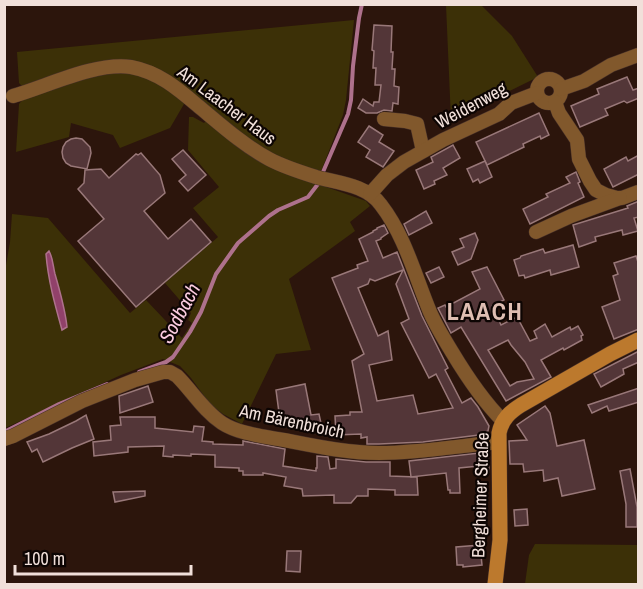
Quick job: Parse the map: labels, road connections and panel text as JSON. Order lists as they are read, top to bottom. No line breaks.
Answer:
{"streets":{"street":["Am Laacher Haus","Weidenweg","Am Bärenbroich","Bergheimer Straße"]},"crossings":[["Am Laacher Haus","Weidenweg"],["Am Bärenbroich","Bergheimer Straße"]],"districts":["LAACH"],"water":["Sodbach"],"scale_bar":"100 m"}
